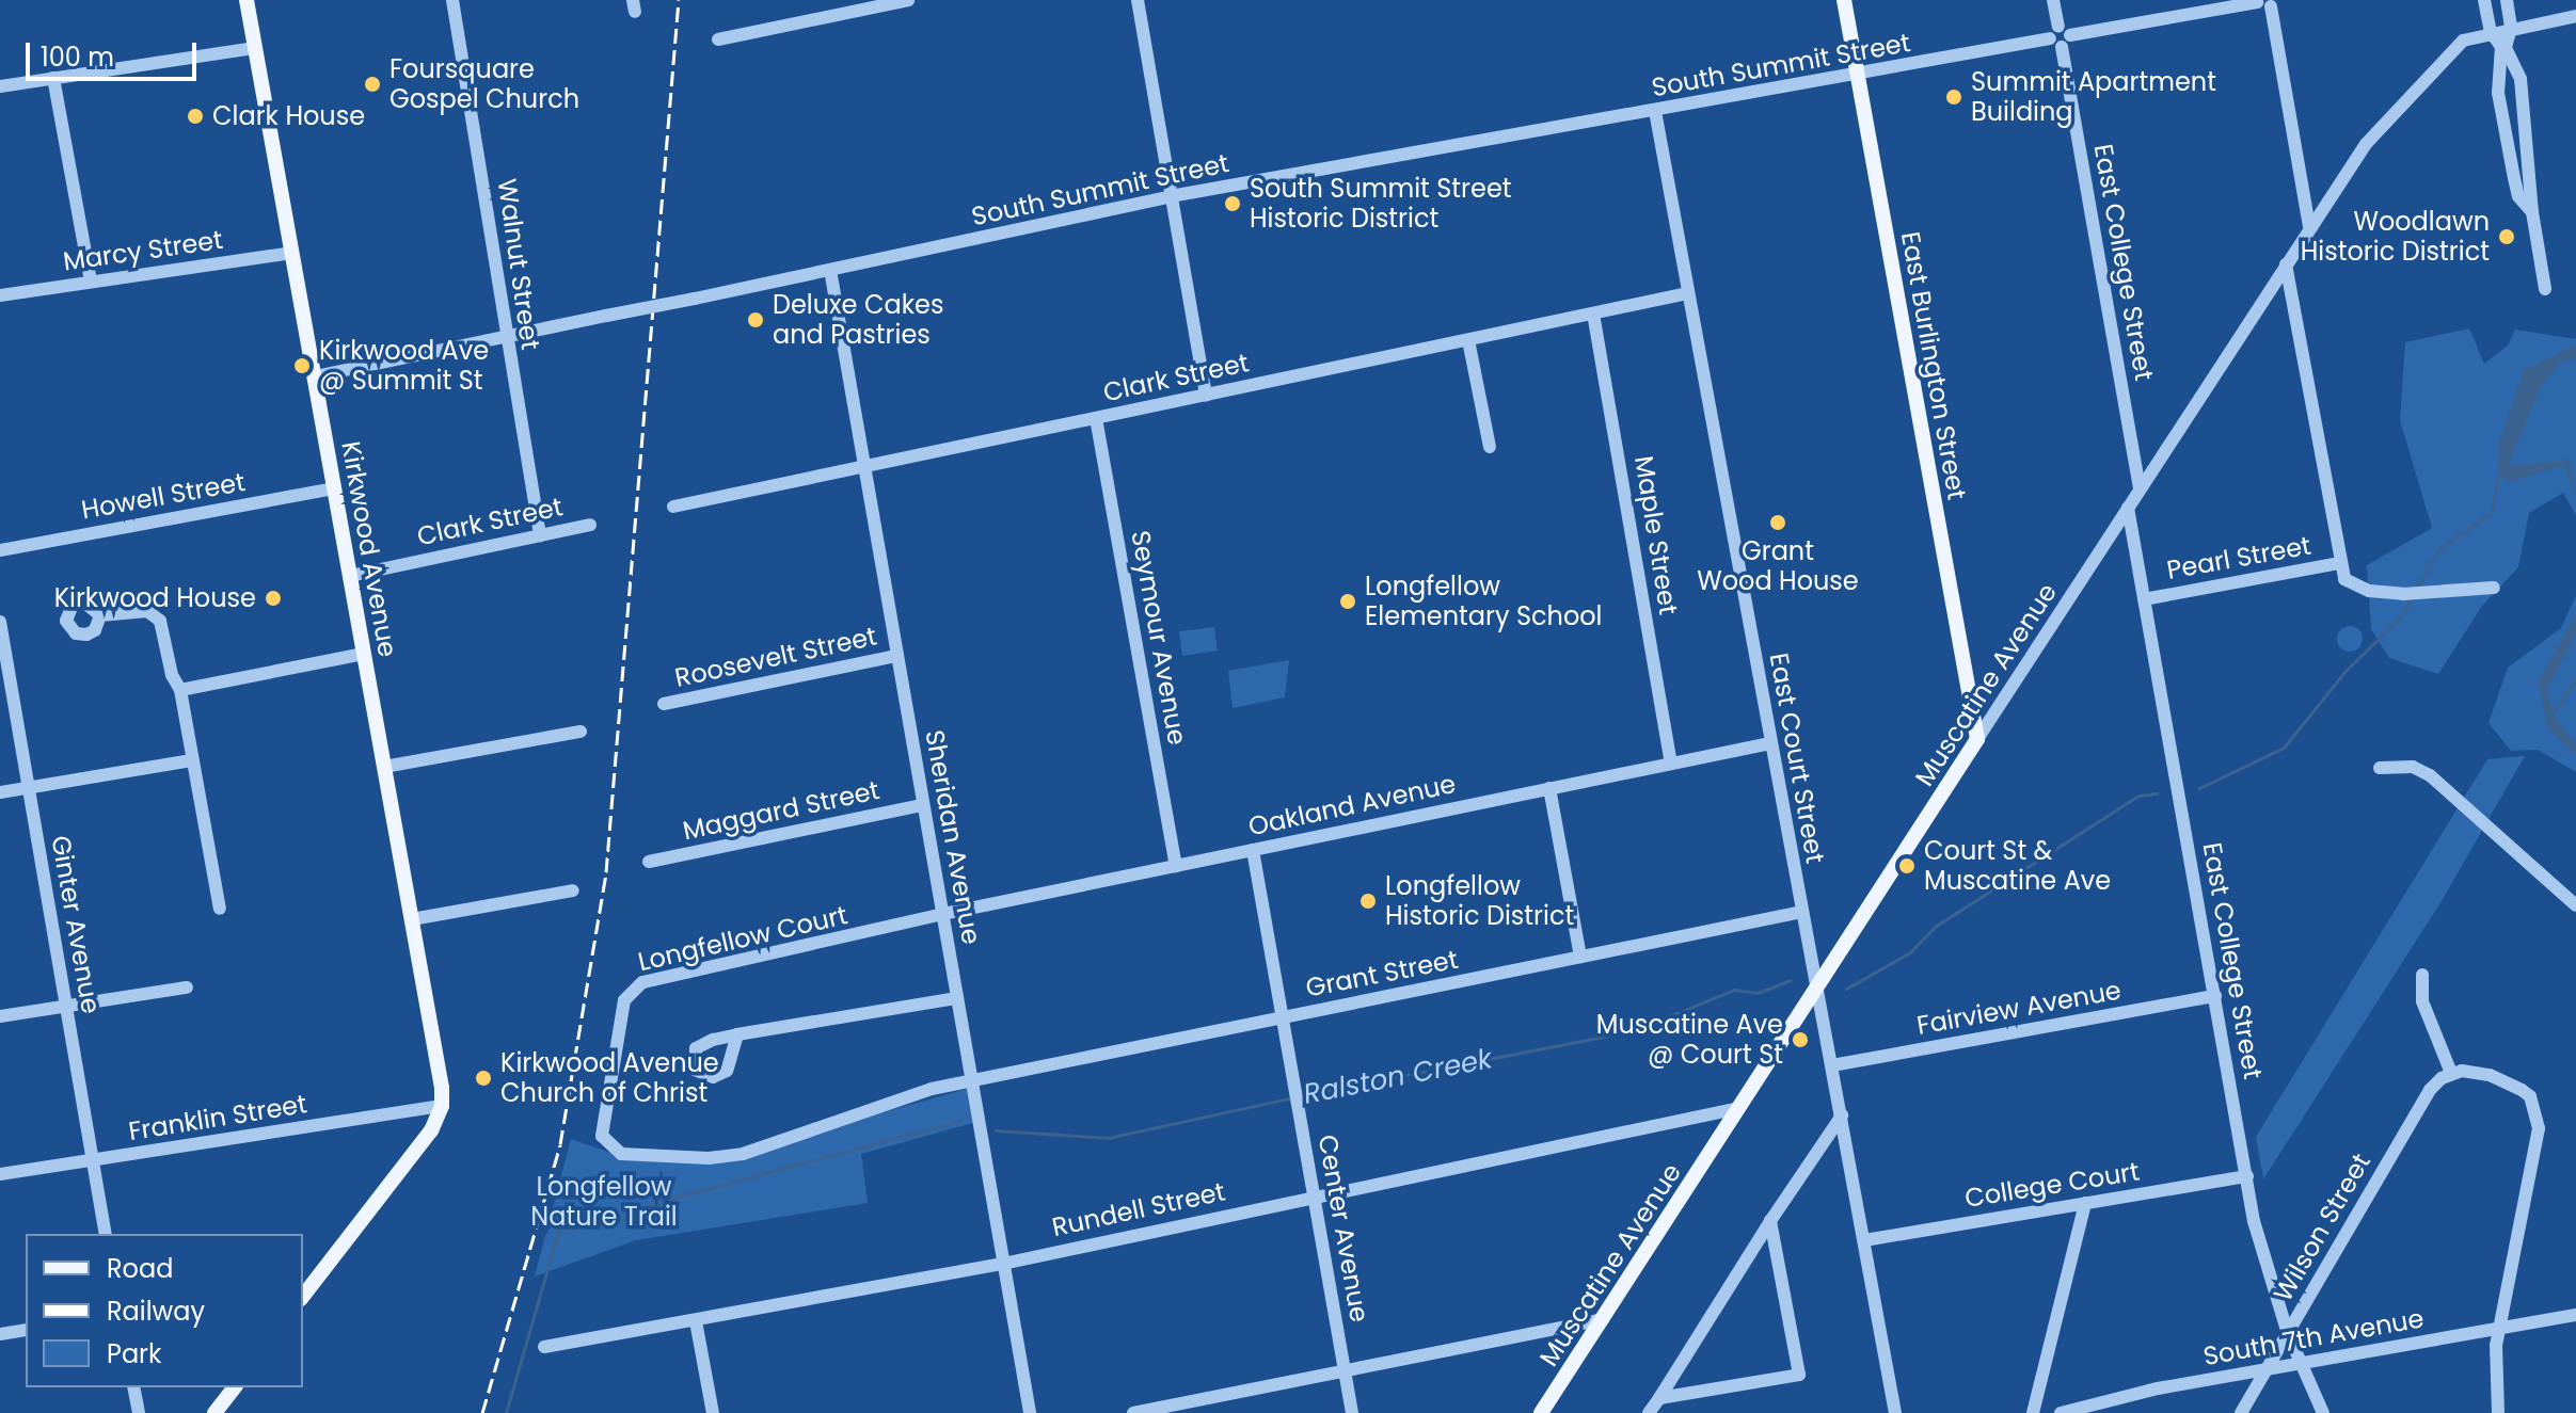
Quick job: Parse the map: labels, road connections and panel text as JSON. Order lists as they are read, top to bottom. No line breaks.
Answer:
{"streets":{"main road":["East Burlington Street","Kirkwood Avenue","Muscatine Avenue"],"street":["South Summit Street","Marcy Street","East College Street","Walnut Street","Clark Street","Howell Street","Maple Street","Pearl Street","Seymour Avenue","Roosevelt Street","East Court Street","Oakland Avenue","Maggard Street","Sheridan Avenue","Ginter Avenue","Longfellow Court","Grant Street","Fairview Avenue","Franklin Street","College Court","Rundell Street","Wilson Street","Center Avenue","South 7th Avenue"]},"crossings":[["South Summit Street","Walnut Street"],["South Summit Street","East Burlington Street"],["South Summit Street","Kirkwood Avenue"],["South Summit Street","East Court Street"],["South Summit Street","Sheridan Avenue"],["Marcy Street","Kirkwood Avenue"],["East College Street","Pearl Street"],["East College Street","Muscatine Avenue"],["East College Street","Fairview Avenue"],["East College Street","College Court"],["East College Street","Wilson Street"],["East College Street","South 7th Avenue"],["Walnut Street","Clark Street"],["East Burlington Street","Muscatine Avenue"],["Clark Street","Maple Street"],["Clark Street","Kirkwood Avenue"],["Clark Street","Seymour Avenue"],["Clark Street","East Court Street"],["Clark Street","Sheridan Avenue"],["Howell Street","Kirkwood Avenue"],["Maple Street","Oakland Avenue"],["Kirkwood Avenue","Franklin Street"],["Seymour Avenue","Oakland Avenue"],["Roosevelt Street","Sheridan Avenue"],["Muscatine Avenue","East Court Street"],["Muscatine Avenue","Rundell Street"],["East Court Street","Oakland Avenue"],["East Court Street","Grant Street"],["East Court Street","Fairview Avenue"],["East Court Street","College Court"],["Oakland Avenue","Sheridan Avenue"],["Oakland Avenue","Longfellow Court"],["Oakland Avenue","Center Avenue"],["Maggard Street","Sheridan Avenue"],["Sheridan Avenue","Longfellow Court"],["Sheridan Avenue","Grant Street"],["Sheridan Avenue","Rundell Street"],["Ginter Avenue","Franklin Street"],["Longfellow Court","Grant Street"],["Grant Street","Center Avenue"],["Rundell Street","Center Avenue"],["Wilson Street","South 7th Avenue"]],"water":["Ralston Creek"],"parks":["Longfellow Nature Trail"],"places":["Foursquare Gospel Church","Summit Apartment Building","Clark House","South Summit Street Historic District","Woodlawn Historic District","Deluxe Cakes and Pastries","Kirkwood Ave @ Summit St","Grant Wood House","Kirkwood House","Longfellow Elementary School","Court St & Muscatine Ave","Longfellow Historic District","Muscatine Ave @ Court St","Kirkwood Avenue Church of Christ"],"legend":["Road","Railway","Park"],"scale_bar":"100 m"}
